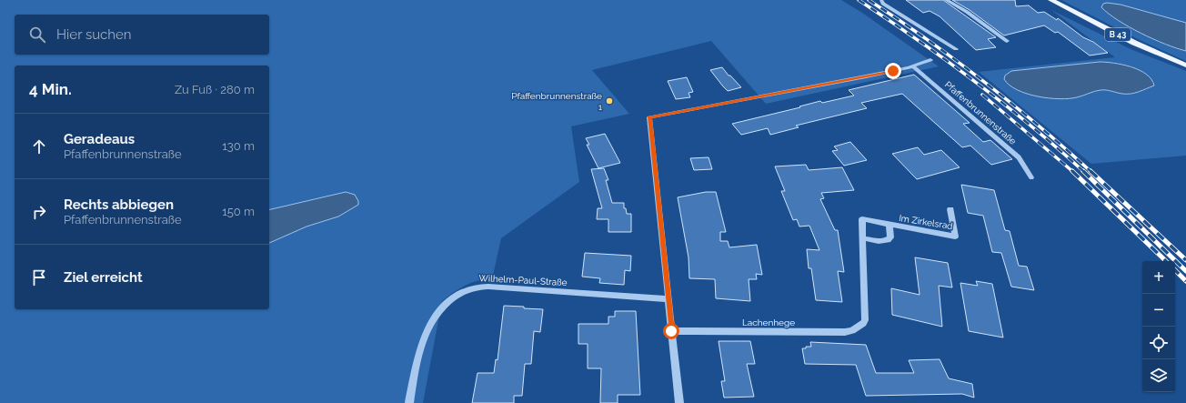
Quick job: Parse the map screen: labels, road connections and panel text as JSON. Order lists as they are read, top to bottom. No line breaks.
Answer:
{"streets":{"main road":["B 43"],"street":["Pfaffenbrunnenstraße","Im Zirkelsrad","Wilhelm-Paul-Straße","Lachenhege"]},"crossings":[["Im Zirkelsrad","Lachenhege"]],"places":["Pfaffenbrunnenstraße 1"],"page":{"search":"Hier suchen","heading":["4 Min.","Zu Fuß · 280 m"],"list":[["Geradeaus","Pfaffenbrunnenstraße","130 m"],["Rechts abbiegen","Pfaffenbrunnenstraße","150 m"],"Ziel erreicht"],"map_buttons":["+","−"]}}
